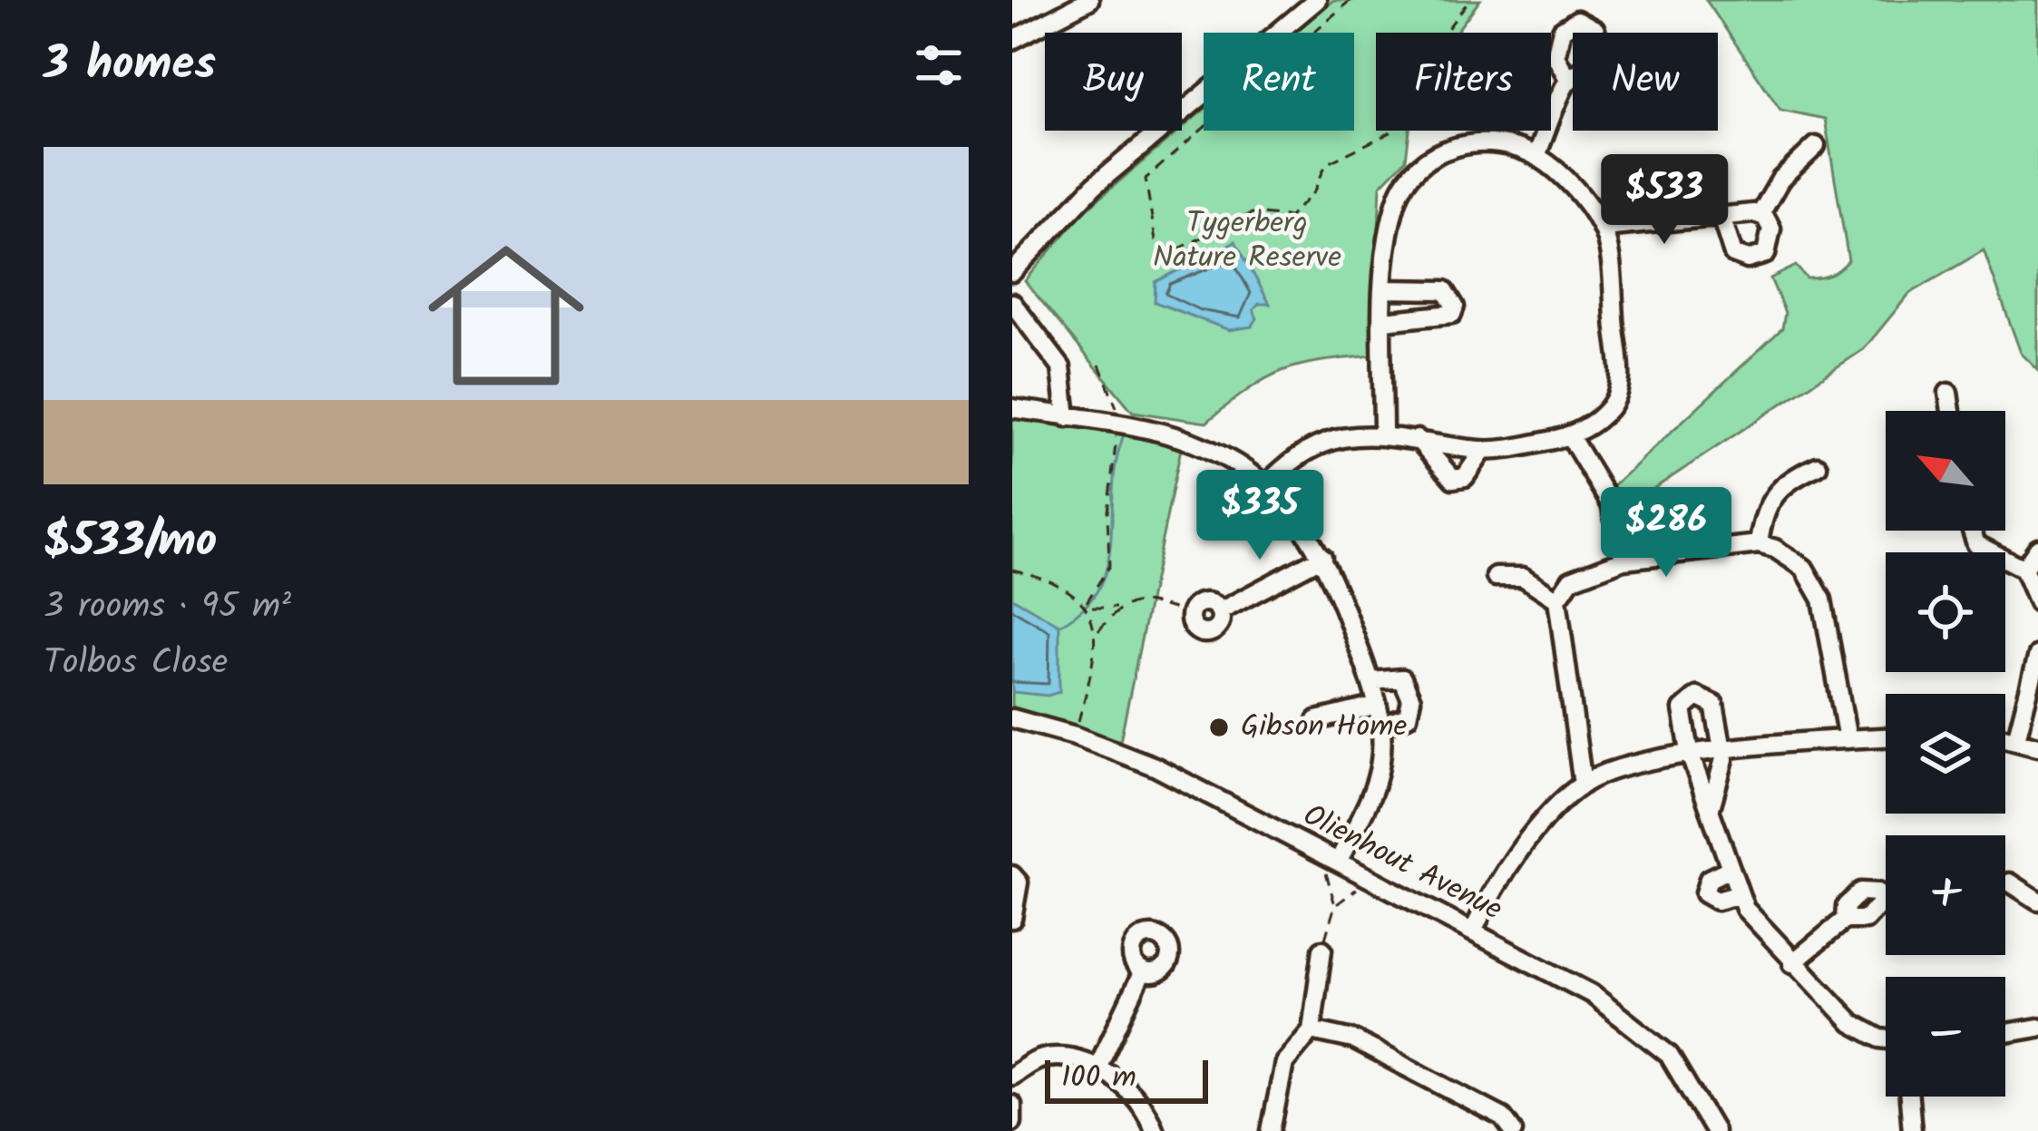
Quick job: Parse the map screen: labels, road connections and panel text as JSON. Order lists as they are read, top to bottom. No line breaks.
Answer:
{"streets":{"street":["Olienhout Avenue"]},"parks":["Tygerberg Nature Reserve"],"places":["Gibson Home"],"scale_bar":"100 m","north":"top left","page":{"heading":"3 homes","chip":["Buy","Rent","Filters","New"],"list":[{"name":"$533/mo","note":"3 rooms · 95 m² · Tolbos Close"}],"price":["$533","$335","$286"],"map_buttons":["+","−"],"scale":"100 m"}}
